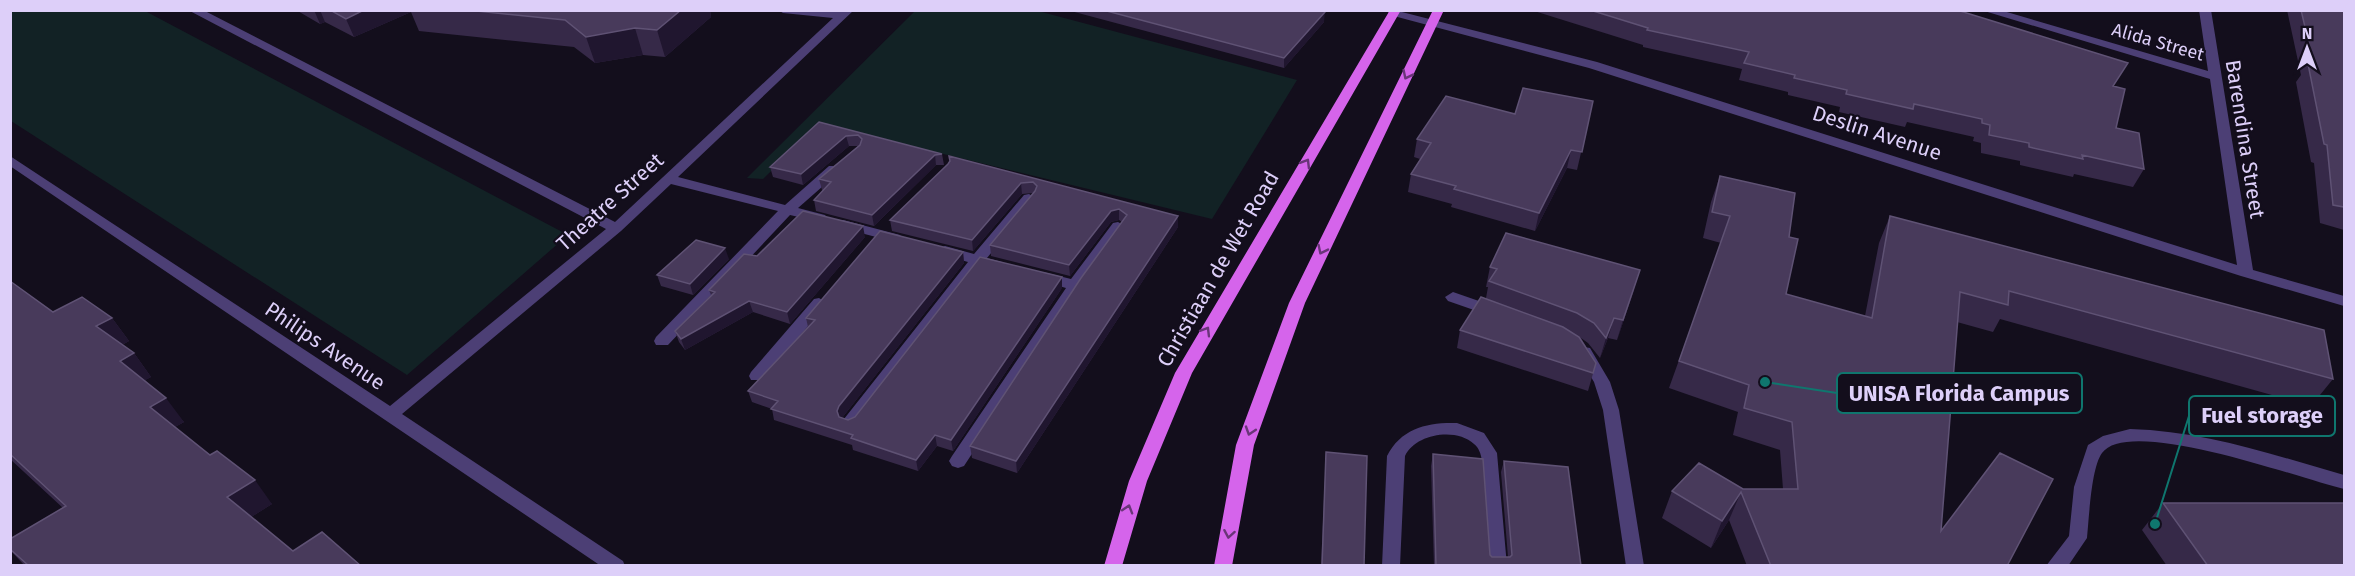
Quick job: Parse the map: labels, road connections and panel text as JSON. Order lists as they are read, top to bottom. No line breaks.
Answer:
{"streets":{"main road":["Christiaan de Wet Road"],"street":["Alida Street","Deslin Avenue","Barendina Street","Theatre Street","Philips Avenue"]},"crossings":[["Alida Street","Barendina Street"],["Deslin Avenue","Barendina Street"],["Deslin Avenue","Christiaan de Wet Road"],["Theatre Street","Philips Avenue"]],"places":["UNISA Florida Campus","Fuel storage"],"north":"top"}
